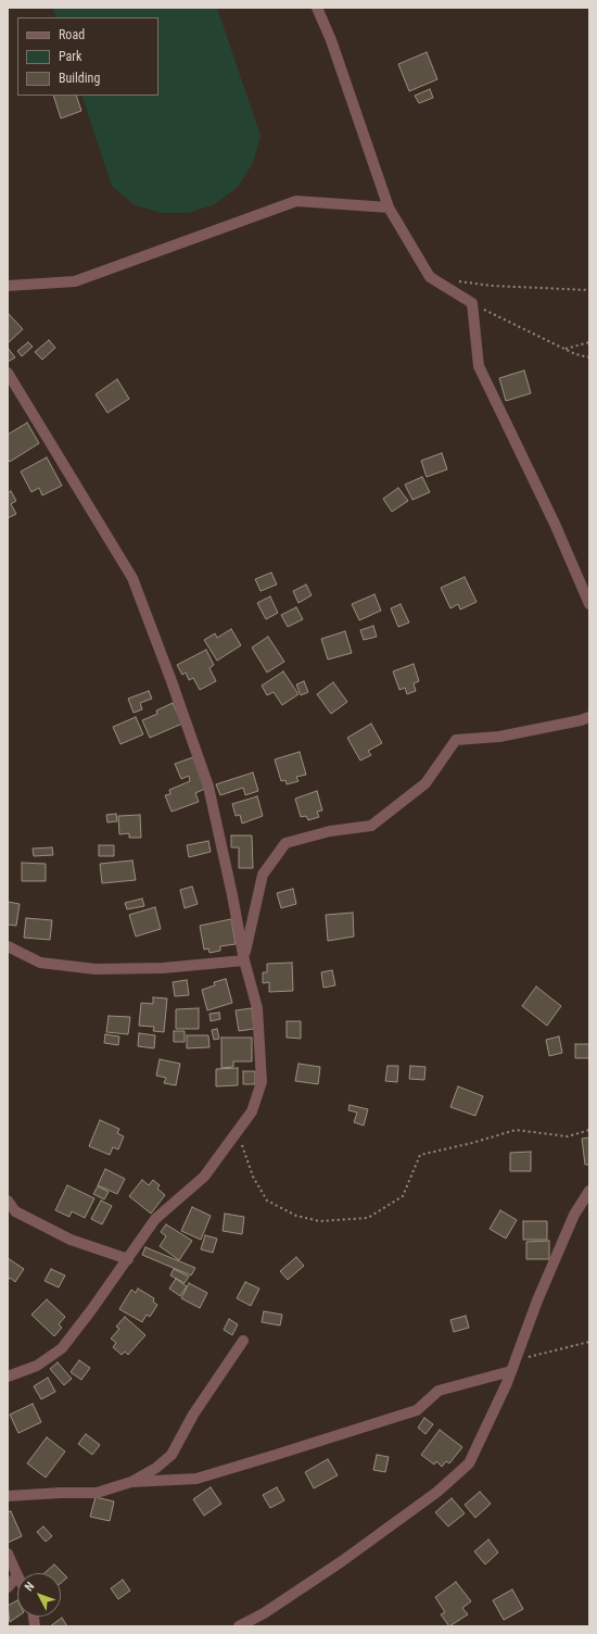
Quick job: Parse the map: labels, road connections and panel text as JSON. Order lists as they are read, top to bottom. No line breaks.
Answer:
{"legend":["Road","Park","Building"],"north":"top left"}
